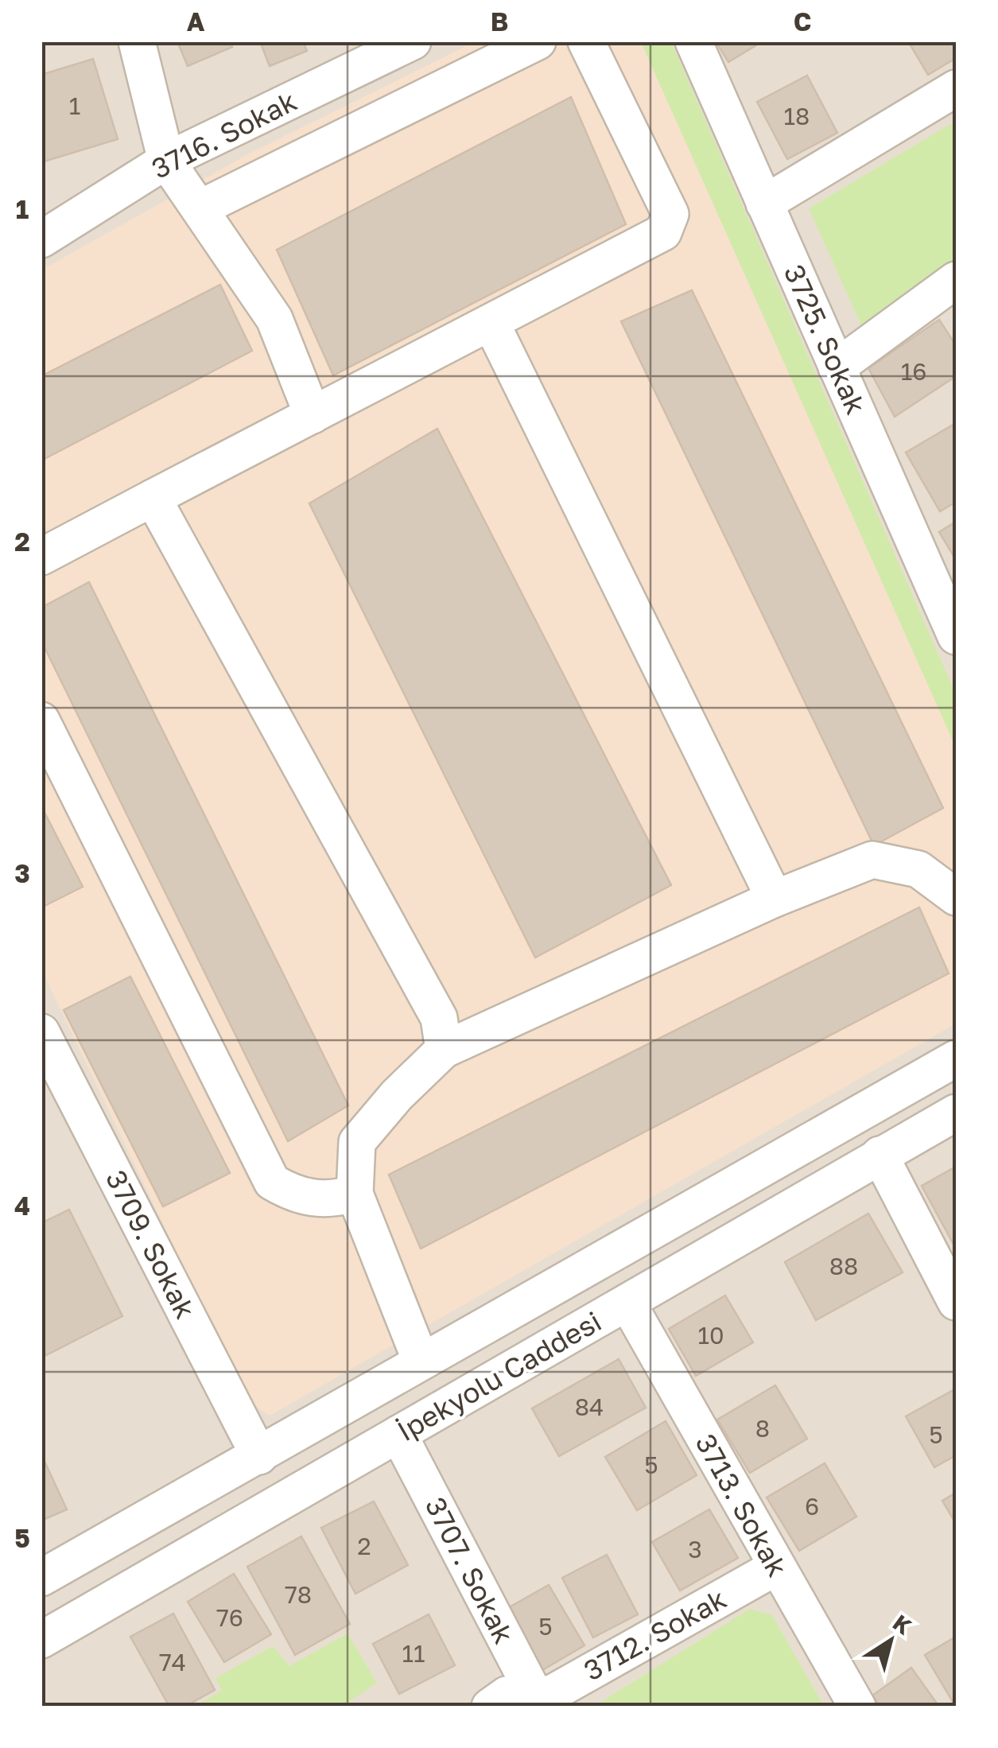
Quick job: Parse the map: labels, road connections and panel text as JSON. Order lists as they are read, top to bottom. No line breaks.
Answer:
{"streets":{"street":["3716. Sokak","3725. Sokak","3709. Sokak","İpekyolu Caddesi","3713. Sokak","3707. Sokak","3712. Sokak"]},"crossings":[["İpekyolu Caddesi","3713. Sokak"],["İpekyolu Caddesi","3707. Sokak"],["3713. Sokak","3712. Sokak"],["3707. Sokak","3712. Sokak"]],"house_numbers":["1","18","16","88","10","84","8","5","5","6","2","3","78","76","5","11","74"],"north":"top right","grid":{"columns":["A","B","C"],"rows":["1","2","3","4","5"]}}
